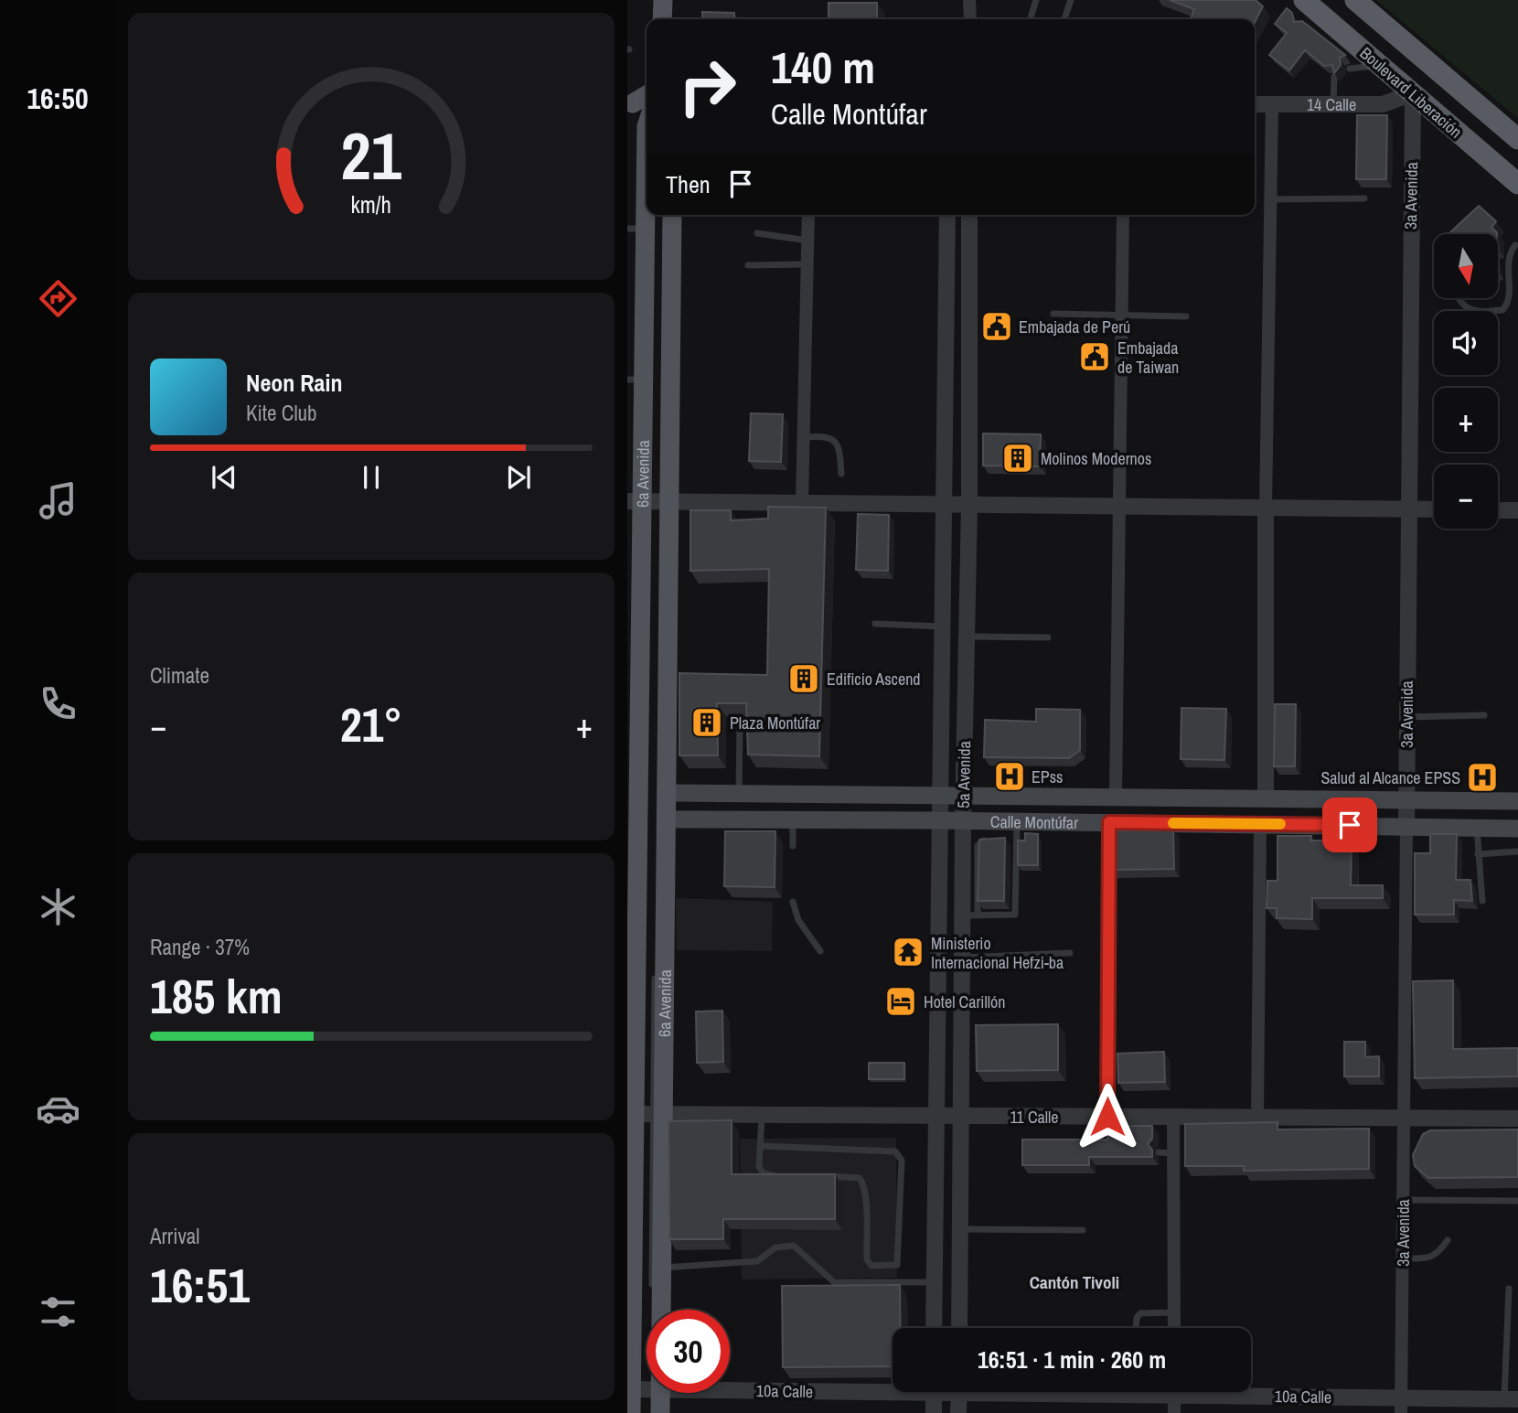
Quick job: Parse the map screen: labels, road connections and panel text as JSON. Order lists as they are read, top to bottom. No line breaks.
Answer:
{"streets":{"highway":["Boulevard Liberación"],"main road":["6a Avenida","Calle Montúfar"],"street":["14 Calle","3a Avenida","5a Avenida","11 Calle","10a Calle"]},"crossings":[["Boulevard Liberación","14 Calle"],["Boulevard Liberación","3a Avenida"],["14 Calle","3a Avenida"],["3a Avenida","Calle Montúfar"],["3a Avenida","11 Calle"],["3a Avenida","10a Calle"],["6a Avenida","Calle Montúfar"],["6a Avenida","11 Calle"],["6a Avenida","10a Calle"],["5a Avenida","Calle Montúfar"],["5a Avenida","11 Calle"]],"districts":["Cantón Tivoli"],"places":{"public building":["Embajada de Perú","Embajada de Taiwan"],"building":["Molinos Modernos","Edificio Ascend","Plaza Montúfar"],"hospital":["EPss","Salud al Alcance EPSS"],"temple":["Ministerio Internacional Hefzi-ba"],"hotel":["Hotel Carillón"]},"north":"bottom","page":{"tabs":"16:50","turn":["140 m","Calle Montúfar"],"then":"Then","map_buttons":["+","−"],"song":["Neon Rain","Kite Club"],"tile":["Climate",["Range · 37%","185 km"],["Arrival","16:51"]],"heat":["−","21°","+"],"limit":"30","trip":"16:51 · 1 min · 260 m","gauge":["21","km/h"]}}
